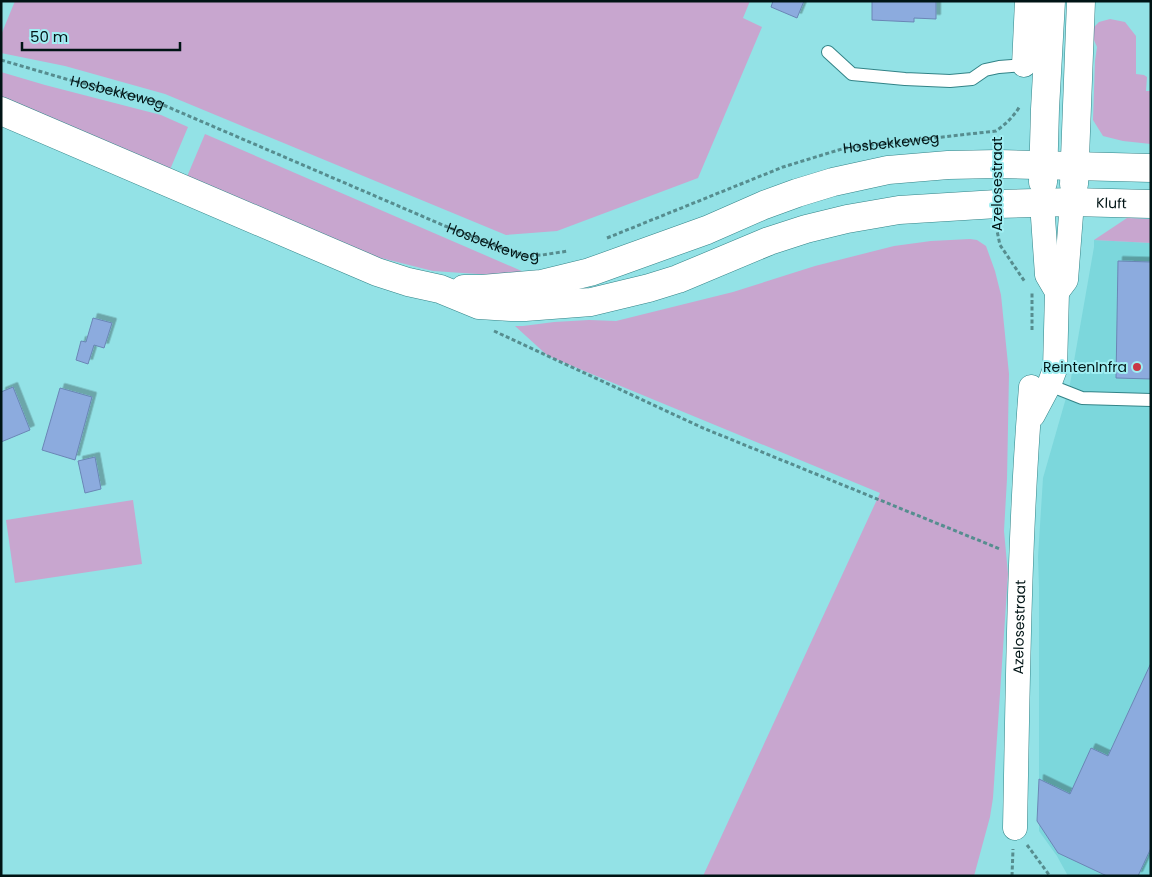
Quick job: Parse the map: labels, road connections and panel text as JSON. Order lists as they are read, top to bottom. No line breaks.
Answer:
{"streets":{"main road":["Hosbekkeweg","Azelosestraat","Kluft"]},"crossings":[["Hosbekkeweg","Azelosestraat"],["Hosbekkeweg","Kluft"],["Azelosestraat","Kluft"]],"places":["ReintenInfra"],"scale_bar":"50 m"}
